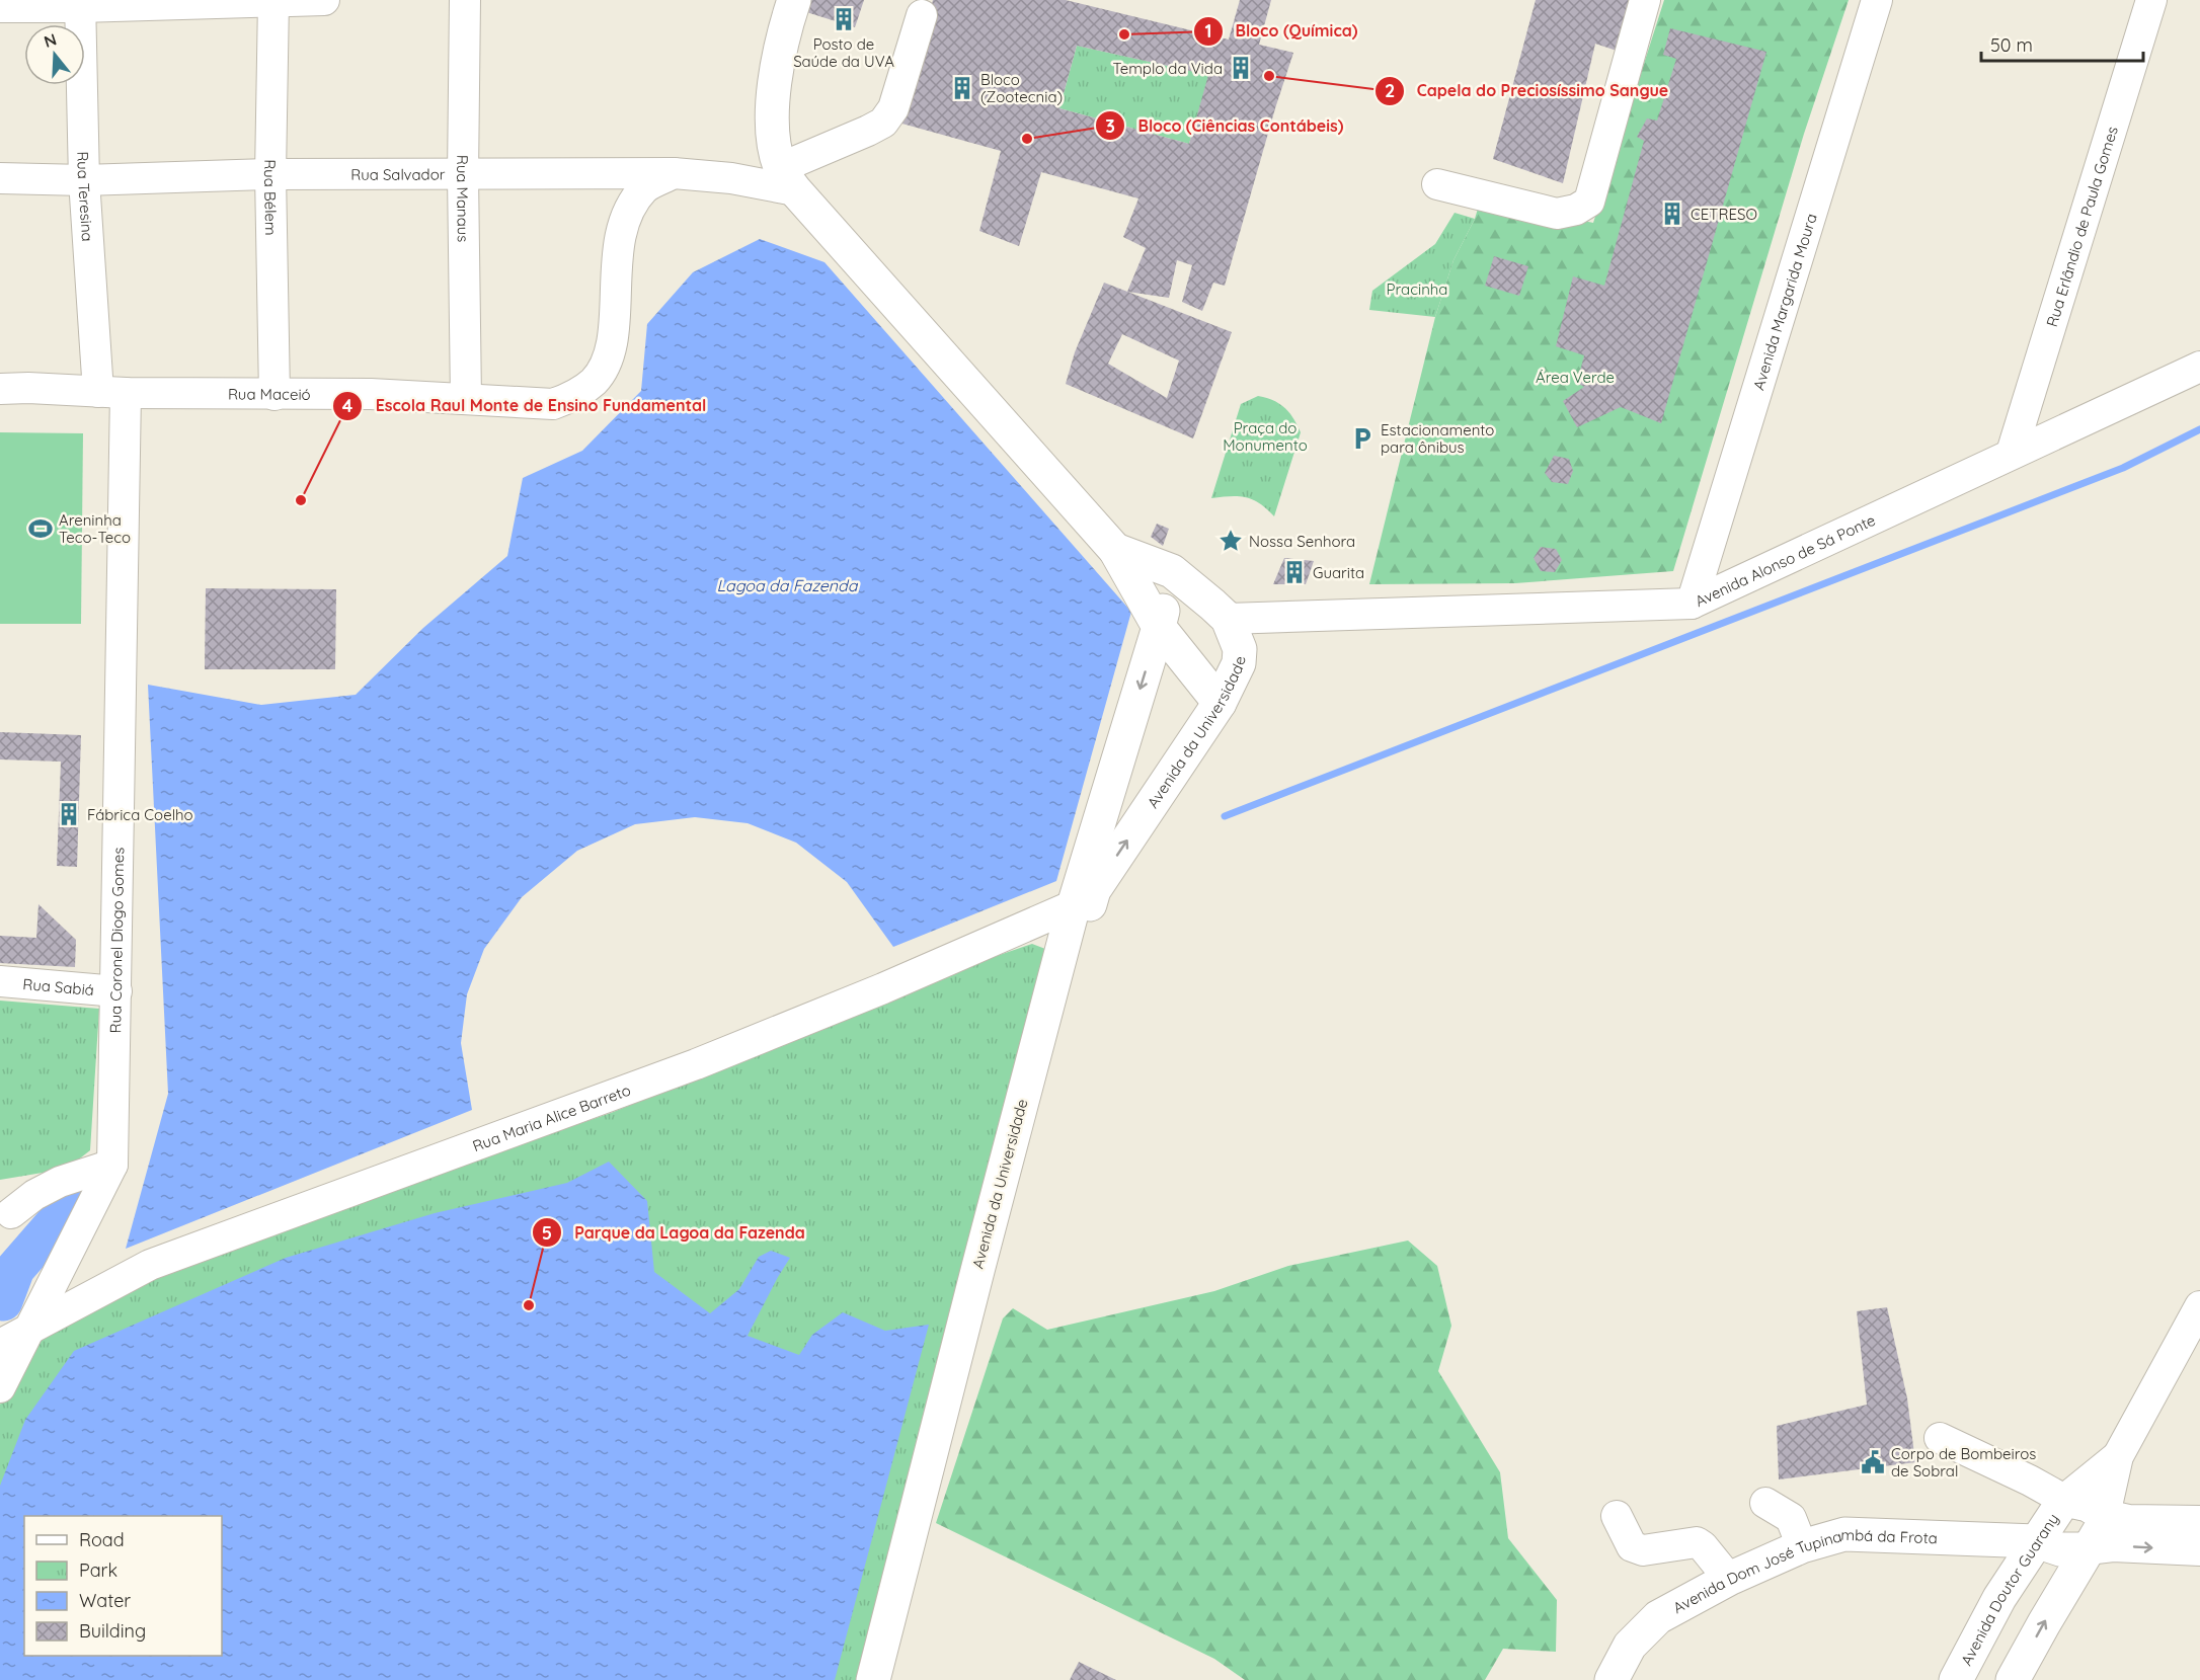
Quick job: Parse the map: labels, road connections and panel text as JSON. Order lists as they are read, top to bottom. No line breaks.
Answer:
{"streets":{"main road":["Avenida da Universidade","Avenida Dom José Tupinambá da Frota","Avenida Doutor Guarany"],"street":["Rua Salvador","Rua Teresina","Rua Bélem","Rua Manaus","Rua Erlândio de Paula Gomes","Avenida Margarida Moura","Rua Maceió","Avenida Alonso de Sá Ponte","Rua Coronel Diogo Gomes","Rua Sabiá","Rua Maria Alice Barreto"]},"crossings":[["Rua Salvador","Rua Teresina"],["Rua Salvador","Rua Bélem"],["Rua Salvador","Rua Manaus"],["Rua Salvador","Rua Maceió"],["Rua Teresina","Rua Maceió"],["Rua Teresina","Rua Coronel Diogo Gomes"],["Rua Bélem","Rua Maceió"],["Rua Manaus","Rua Maceió"],["Rua Erlândio de Paula Gomes","Avenida Alonso de Sá Ponte"],["Avenida Margarida Moura","Avenida Alonso de Sá Ponte"],["Rua Maceió","Rua Coronel Diogo Gomes"],["Avenida Alonso de Sá Ponte","Avenida da Universidade"],["Avenida da Universidade","Rua Maria Alice Barreto"],["Rua Coronel Diogo Gomes","Rua Sabiá"],["Rua Coronel Diogo Gomes","Rua Maria Alice Barreto"],["Avenida Dom José Tupinambá da Frota","Avenida Doutor Guarany"]],"water":["Lagoa da Fazenda"],"parks":["Pracinha","Área Verde","Praça do Monumento"],"places":{"building":["Posto de Saúde da UVA","Templo da Vida","Bloco (Zootecnia)","CETRESO","Guarita","Fábrica Coelho"],"other":["Bloco (Química)","Capela do Preciosíssimo Sangue","Bloco (Ciências Contábeis)","Escola Raul Monte de Ensino Fundamental","Parque da Lagoa da Fazenda"],"parking":["Estacionamento para ônibus"],"sports":["Areninha Teco-Teco"],"place":["Nossa Senhora"],"public building":["Corpo de Bombeiros de Sobral"]},"legend":["Road","Park","Water","Building"],"scale_bar":"50 m","north":"top"}
